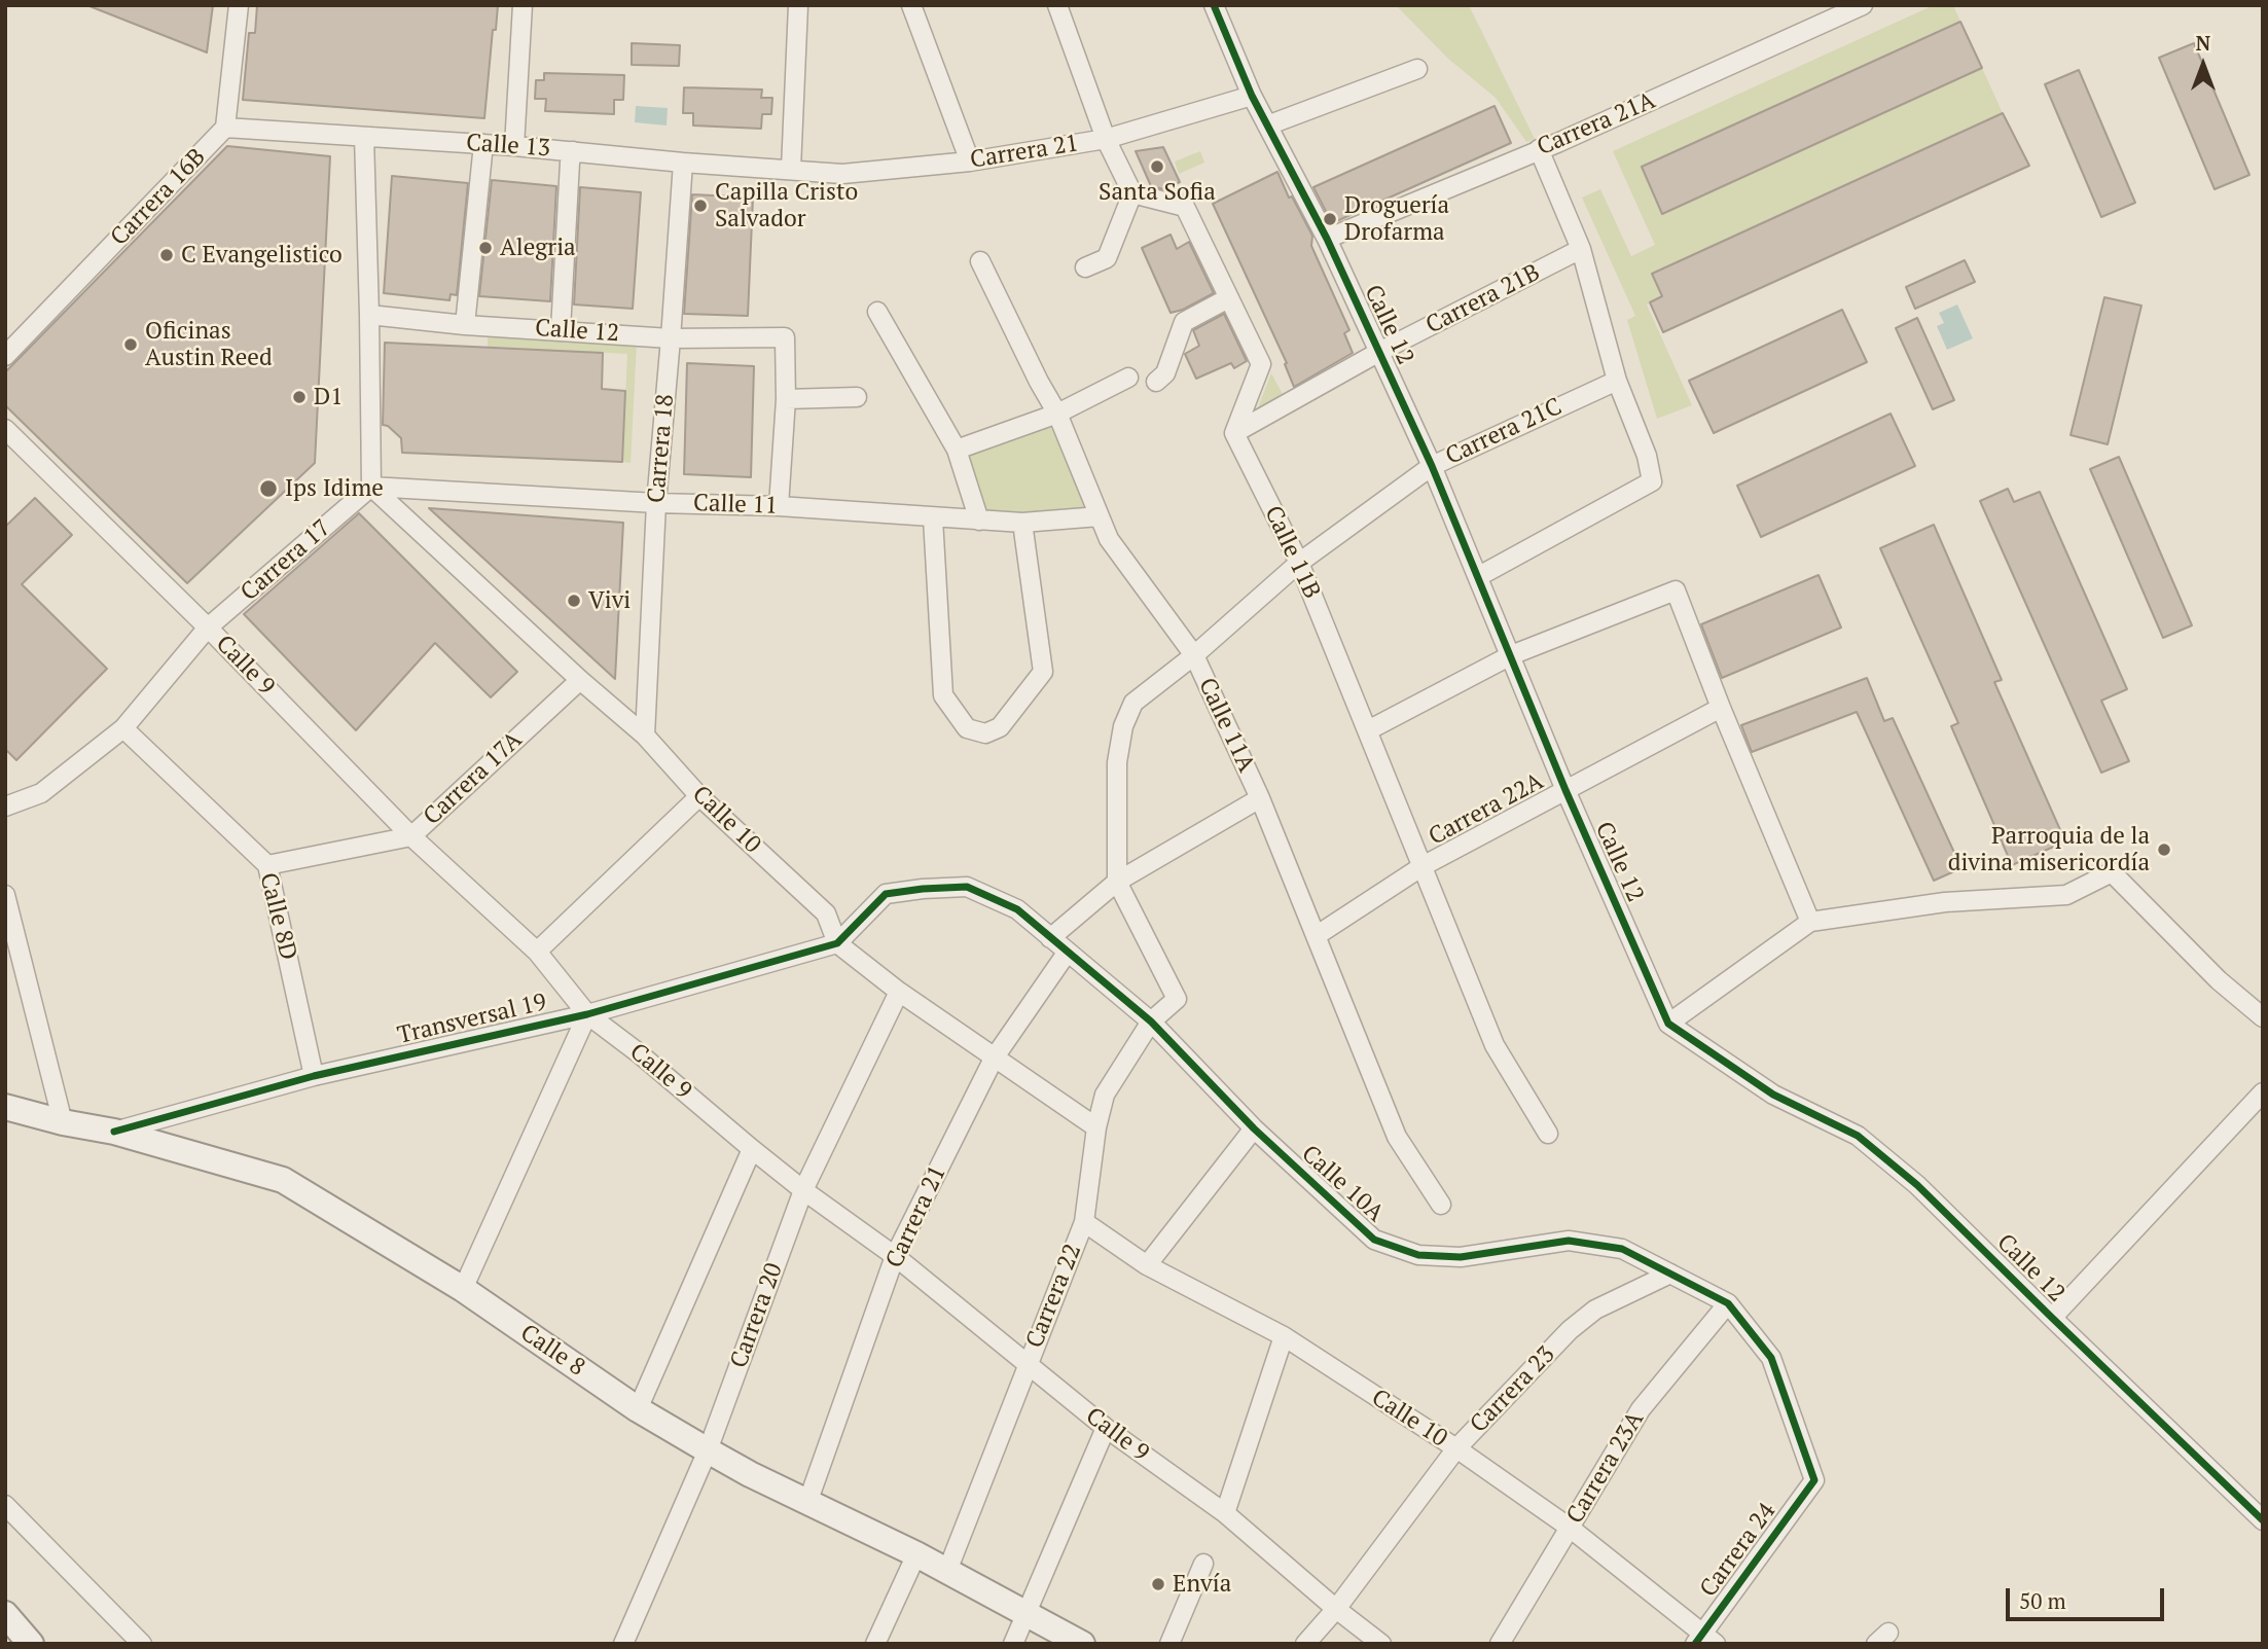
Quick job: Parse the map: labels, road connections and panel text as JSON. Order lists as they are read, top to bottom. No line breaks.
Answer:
{"streets":{"street":["Carrera 21A","Calle 13","Carrera 21","Carrera 16B","Carrera 21B","Calle 12","Carrera 21C","Carrera 18","Calle 11","Calle 11B","Carrera 17","Calle 9","Calle 11A","Carrera 17A","Carrera 22A","Calle 10","Calle 8D","Transversal 19","Calle 10A","Carrera 22","Carrera 20","Calle 8","Carrera 23","Carrera 23A","Carrera 24"]},"crossings":[["Carrera 21A","Calle 12"],["Calle 13","Carrera 21"],["Calle 13","Carrera 16B"],["Calle 13","Carrera 18"],["Carrera 21","Calle 12"],["Carrera 21","Calle 9"],["Carrera 21","Calle 10"],["Carrera 21","Calle 10A"],["Carrera 21","Calle 8"],["Carrera 21B","Calle 12"],["Carrera 21B","Calle 11B"],["Calle 12","Carrera 21C"],["Calle 12","Carrera 18"],["Calle 12","Carrera 22A"],["Carrera 21C","Calle 11B"],["Carrera 21C","Calle 11A"],["Carrera 18","Calle 11"],["Carrera 18","Calle 10"],["Calle 11","Carrera 17"],["Calle 11","Calle 11A"],["Calle 11","Calle 10"],["Calle 11B","Carrera 22A"],["Carrera 17","Calle 9"],["Carrera 17","Calle 10"],["Carrera 17","Calle 8D"],["Calle 9","Carrera 17A"],["Calle 9","Transversal 19"],["Calle 9","Carrera 22"],["Calle 9","Carrera 20"],["Calle 9","Carrera 23"],["Calle 11A","Carrera 22A"],["Carrera 17A","Calle 10"],["Carrera 17A","Calle 8D"],["Calle 10","Transversal 19"],["Calle 10","Calle 10A"],["Calle 10","Carrera 22"],["Calle 10","Carrera 20"],["Calle 10","Carrera 23"],["Calle 10","Carrera 23A"],["Calle 10","Carrera 24"],["Calle 8D","Transversal 19"],["Transversal 19","Calle 10A"],["Transversal 19","Calle 8"],["Calle 10A","Carrera 22"],["Calle 10A","Carrera 23"],["Calle 10A","Carrera 23A"],["Calle 10A","Carrera 24"],["Carrera 22","Calle 8"],["Carrera 20","Calle 8"]],"places":["Santa Sofia","Capilla Cristo Salvador","Droguería Drofarma","Alegria","C Evangelistico","Oficinas Austin Reed","D1","Ips Idime","Vivi","Parroquia de la divina misericordía","Envía"],"scale_bar":"50 m","north":"top"}
